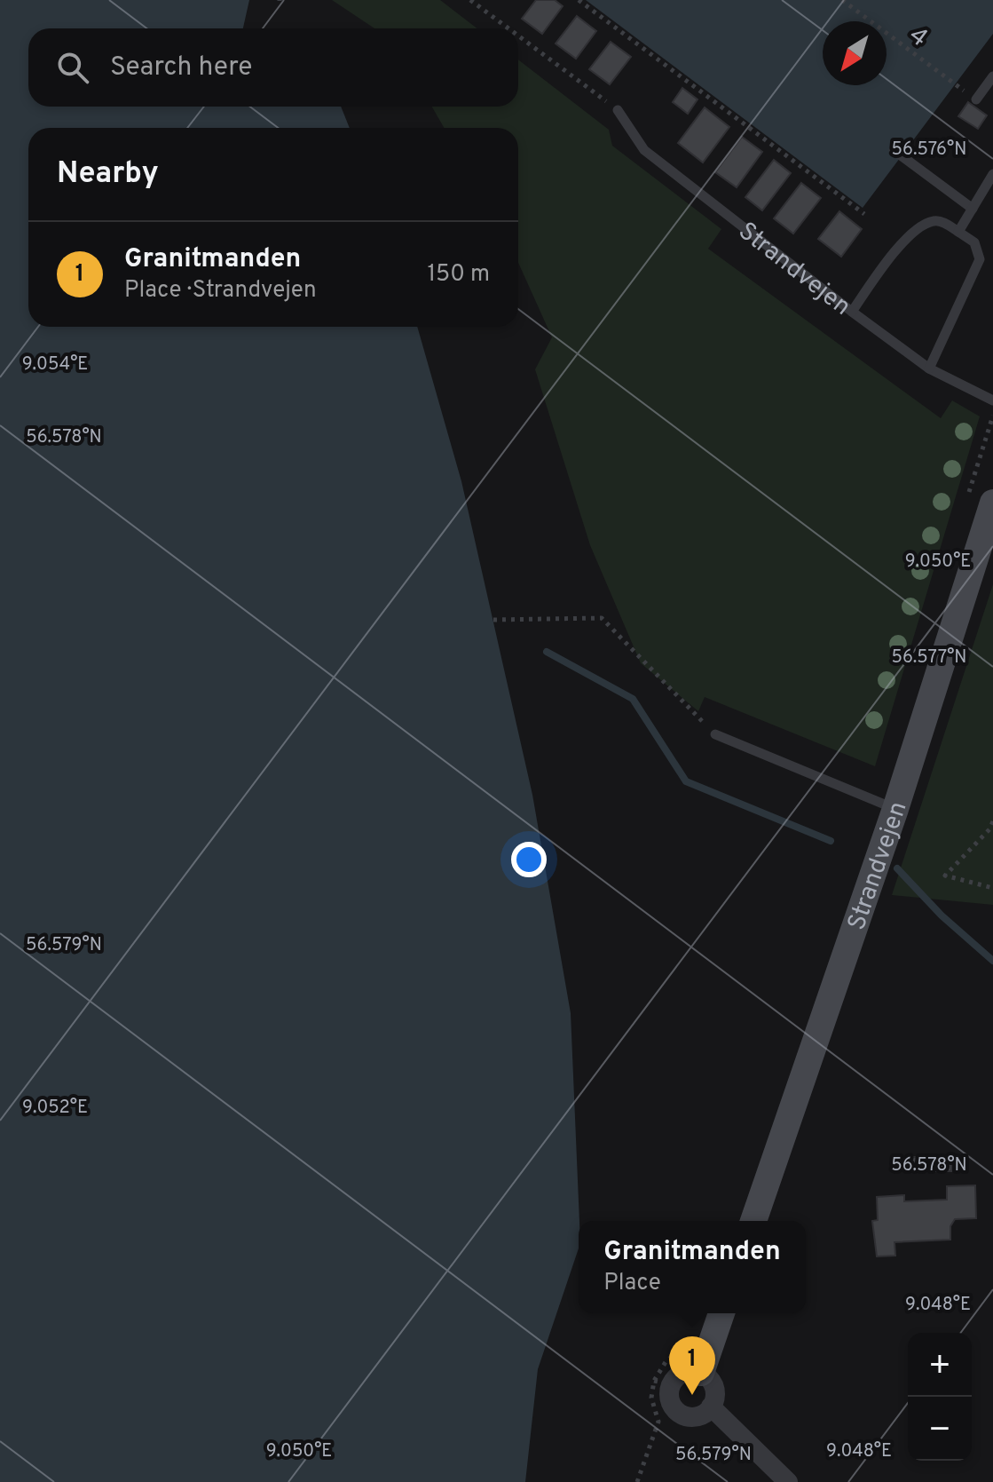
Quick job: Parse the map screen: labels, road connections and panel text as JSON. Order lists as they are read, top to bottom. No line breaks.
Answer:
{"streets":{"street":["Strandvejen"],"path":["4"]},"north":"bottom left","page":{"search":"Search here","heading":"Nearby","list":[{"mark":"1","name":"Granitmanden","note":"Place · Strandvejen","value":"150 m"}],"popup":["Granitmanden","Place"],"map_buttons":["+","−"],"pins":"1"},"coordinates":["56.576°N","9.054°E","56.578°N","9.050°E","56.577°N","56.579°N","9.052°E","9.048°E"]}
